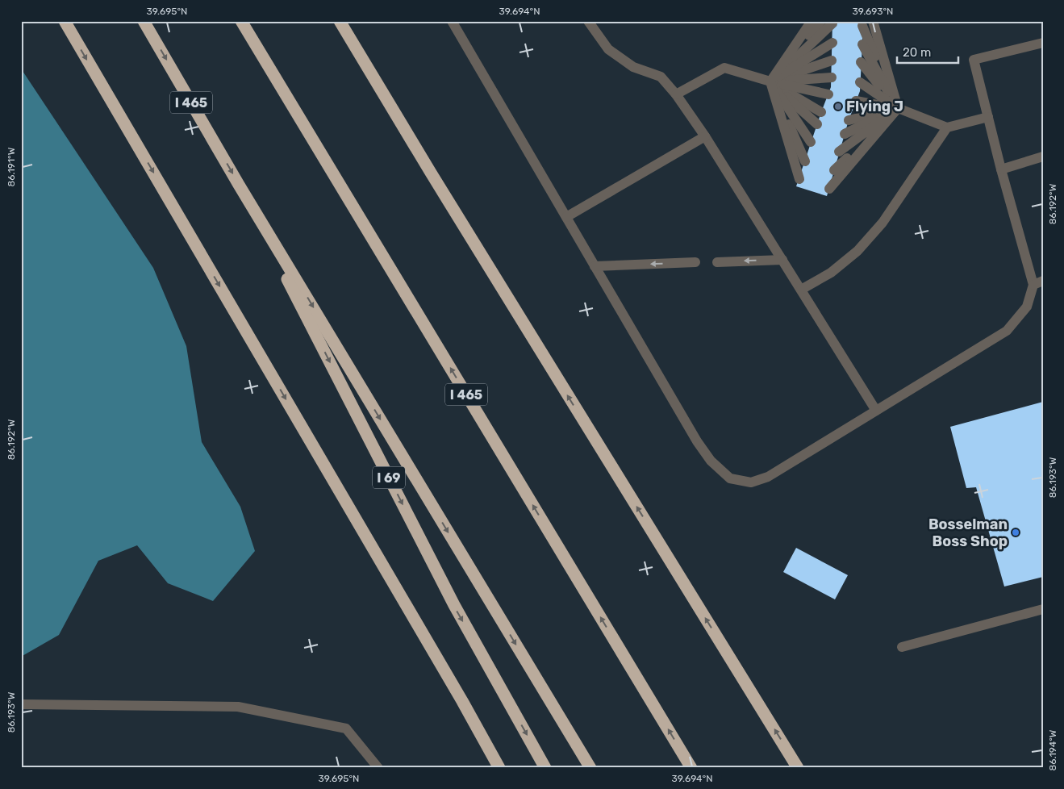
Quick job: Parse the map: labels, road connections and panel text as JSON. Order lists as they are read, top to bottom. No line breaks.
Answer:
{"streets":{"highway":["I 465","I 69"]},"crossings":[["I 465","I 69"]],"places":["Flying J","Bosselman Boss Shop"],"scale_bar":"20 m","coordinates":["39.695°N","39.694°N","39.693°N","86.191°W","86.192°W","86.193°W","86.194°W"]}
